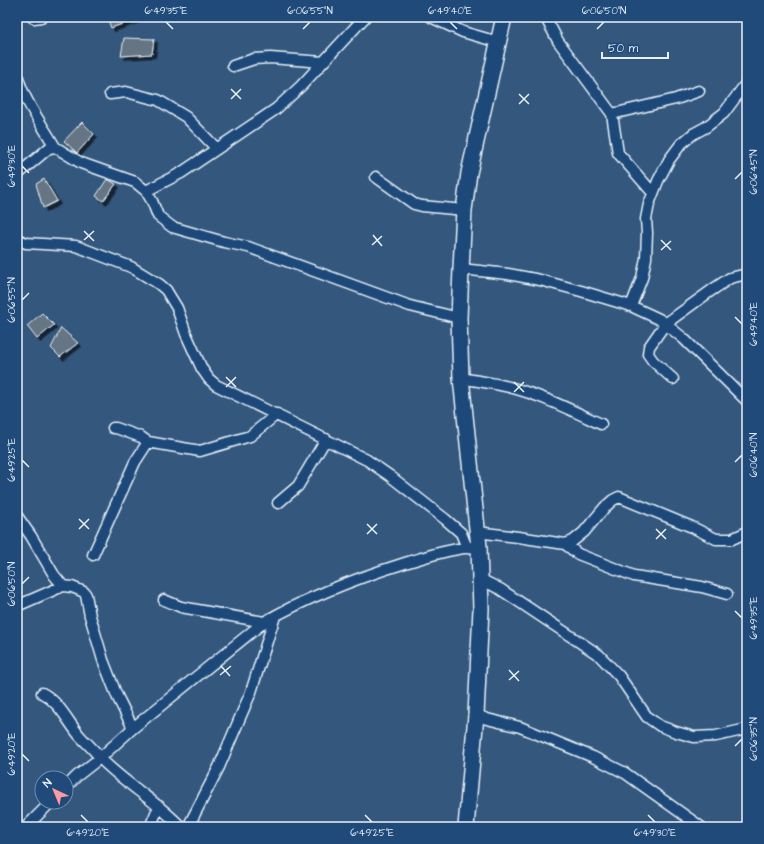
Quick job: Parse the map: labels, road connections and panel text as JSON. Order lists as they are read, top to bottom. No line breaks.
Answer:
{"scale_bar":"50 m","north":"top left","coordinates":["6°49'35\"E","6°06'55\"N","6°49'40\"E","6°06'50\"N","6°49'30\"E","6°06'45\"N","6°06'40\"N","6°49'25\"E","6°06'35\"N","6°49'20\"E"]}
